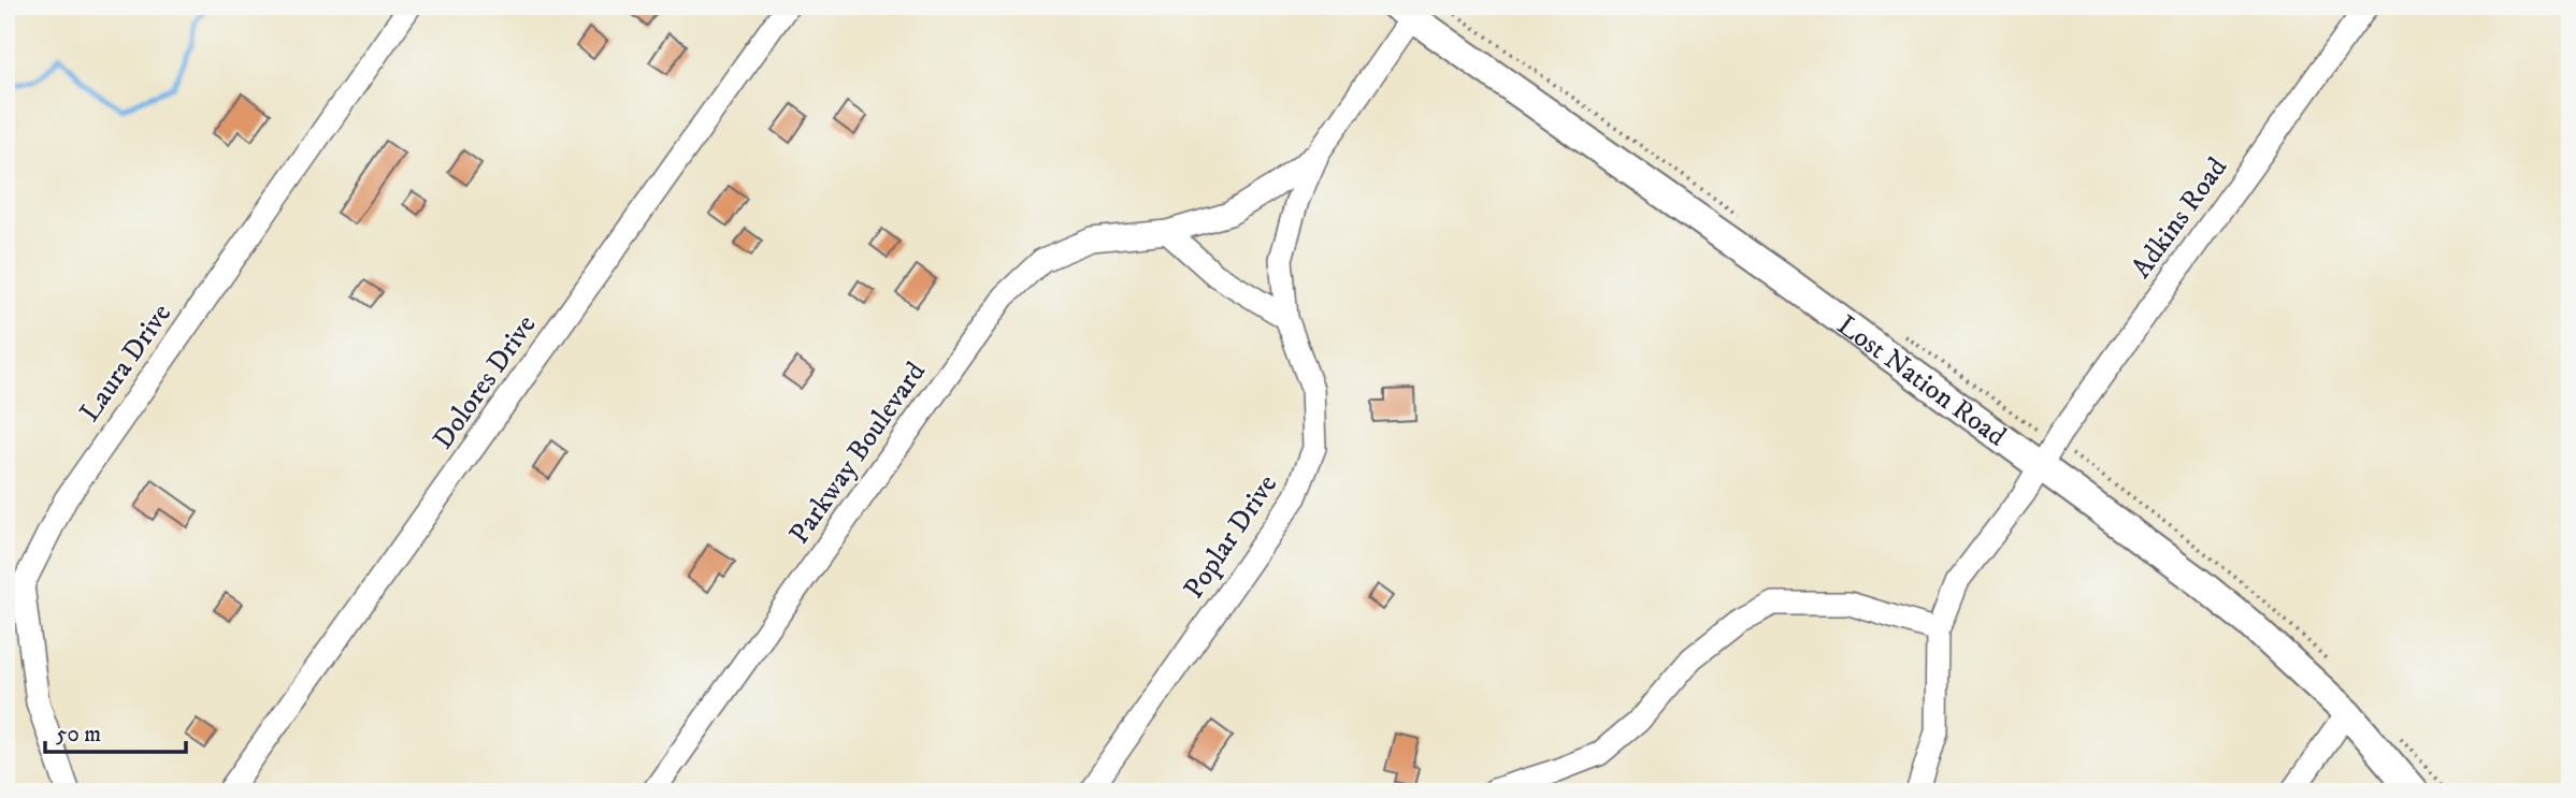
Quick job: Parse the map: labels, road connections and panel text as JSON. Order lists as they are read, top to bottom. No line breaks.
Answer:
{"streets":{"street":["Adkins Road","Laura Drive","Lost Nation Road","Dolores Drive","Parkway Boulevard","Poplar Drive"]},"crossings":[["Adkins Road","Lost Nation Road"],["Lost Nation Road","Parkway Boulevard"],["Parkway Boulevard","Poplar Drive"]],"scale_bar":"50 m"}
